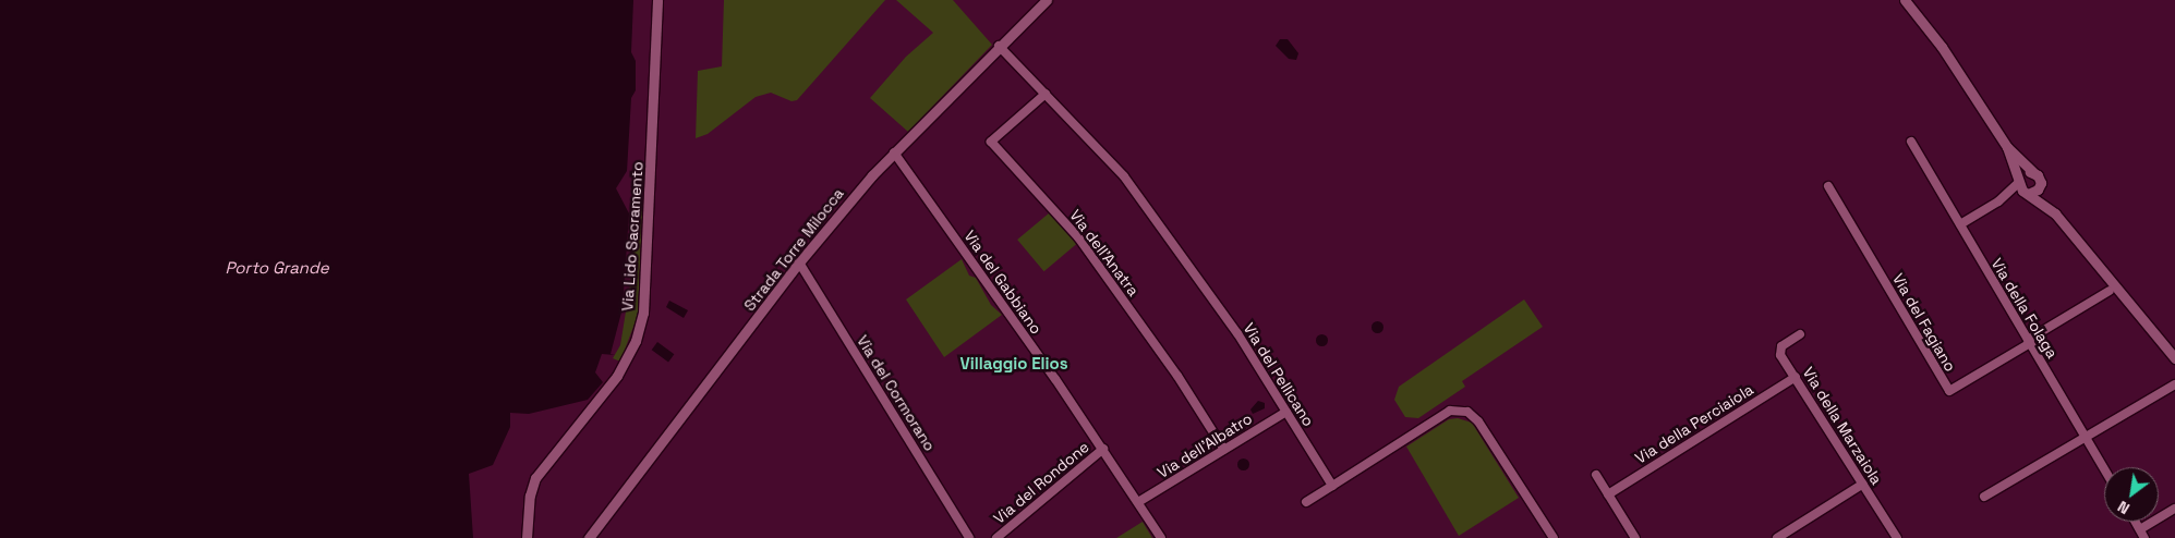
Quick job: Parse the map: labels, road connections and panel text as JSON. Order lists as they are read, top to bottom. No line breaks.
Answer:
{"streets":{"street":["Via Lido Sacramento","Strada Torre Milocca","Via dell'Anatra","Via del Gabbiano","Via della Folaga","Via del Fagiano","Via del Pellicano","Via del Cormorano","Via della Perciaiola","Via della Marzaiola","Via dell'Albatro","Via del Rondone"]},"crossings":[["Strada Torre Milocca","Via del Gabbiano"],["Strada Torre Milocca","Via del Pellicano"],["Strada Torre Milocca","Via del Cormorano"],["Via dell'Anatra","Via del Pellicano"],["Via dell'Anatra","Via dell'Albatro"],["Via del Gabbiano","Via dell'Albatro"],["Via del Gabbiano","Via del Rondone"],["Via della Folaga","Via del Fagiano"],["Via del Pellicano","Via dell'Albatro"],["Via della Perciaiola","Via della Marzaiola"]],"districts":["Villaggio Elios"],"water":["Porto Grande"],"north":"bottom left"}
